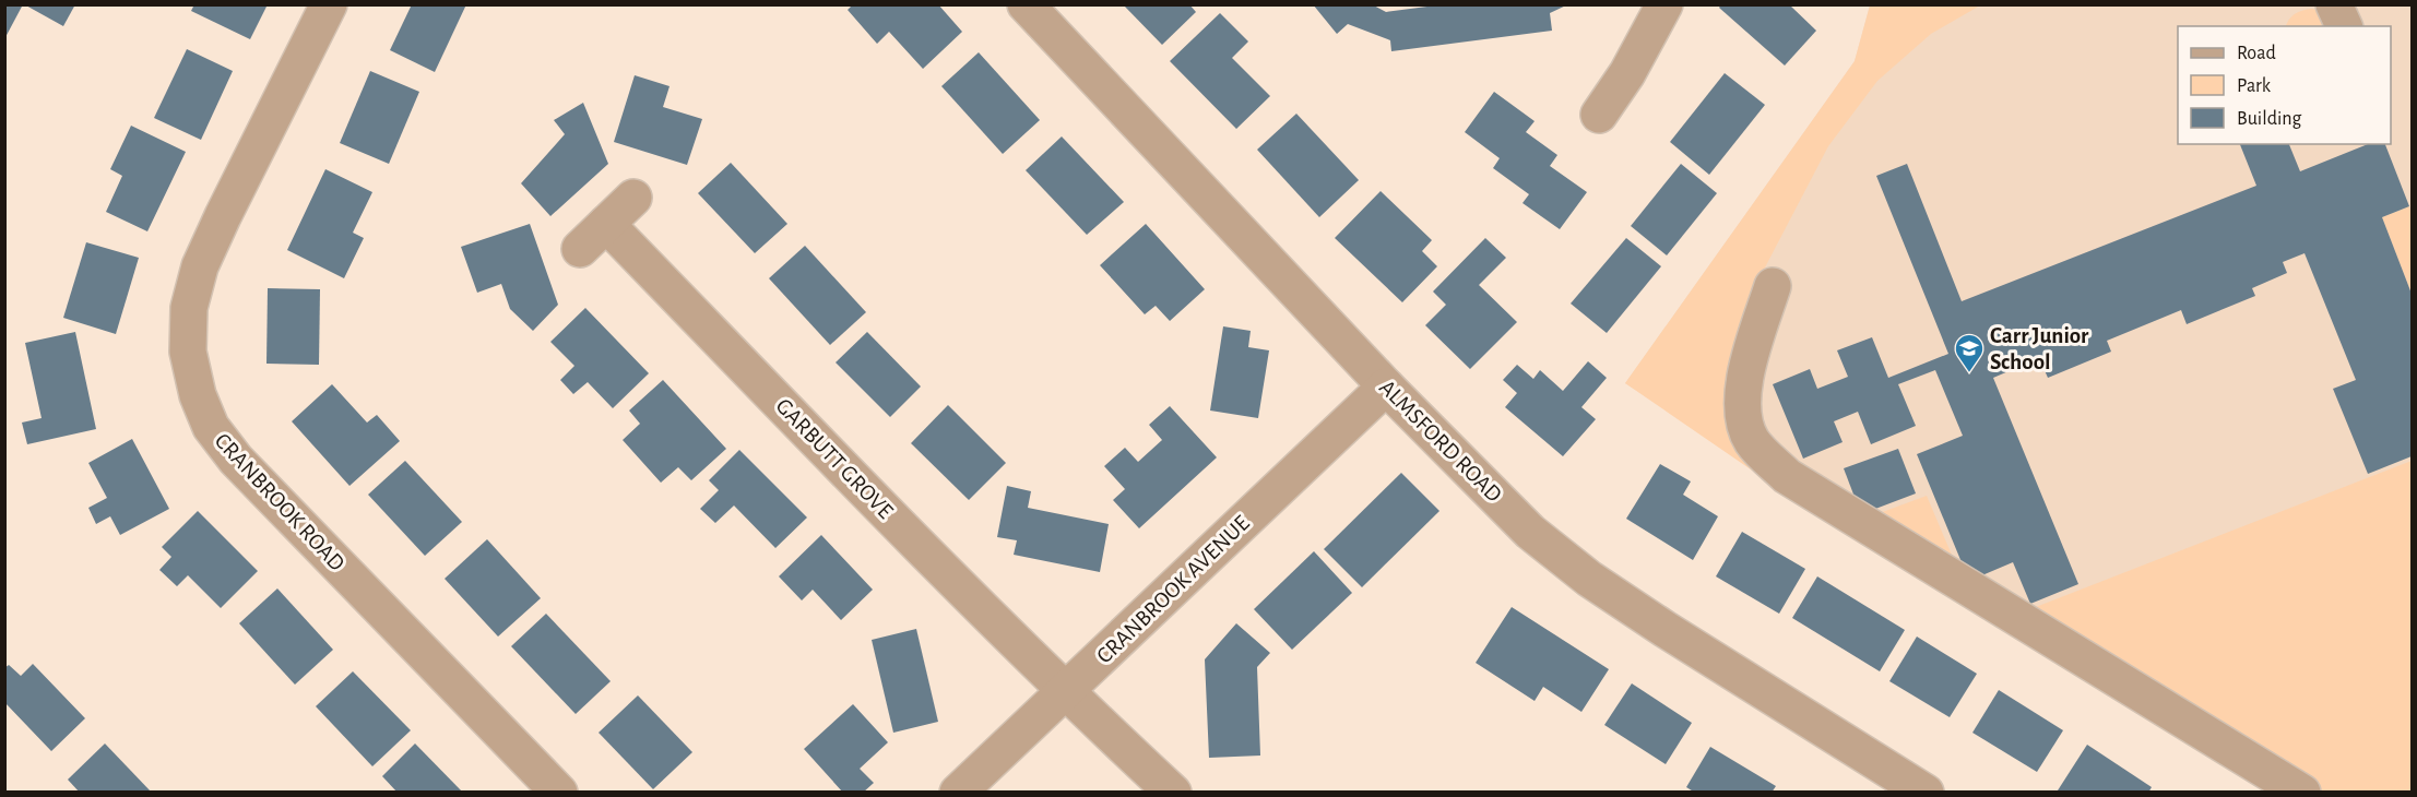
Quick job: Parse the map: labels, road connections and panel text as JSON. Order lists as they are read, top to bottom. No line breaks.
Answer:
{"streets":{"street":["ALMSFORD ROAD","GARBUTT GROVE","CRANBROOK ROAD","CRANBROOK AVENUE"]},"crossings":[["ALMSFORD ROAD","CRANBROOK AVENUE"],["GARBUTT GROVE","CRANBROOK AVENUE"]],"places":{"school or university":["Carr Junior School"]},"legend":["Road","Park","Building"]}
